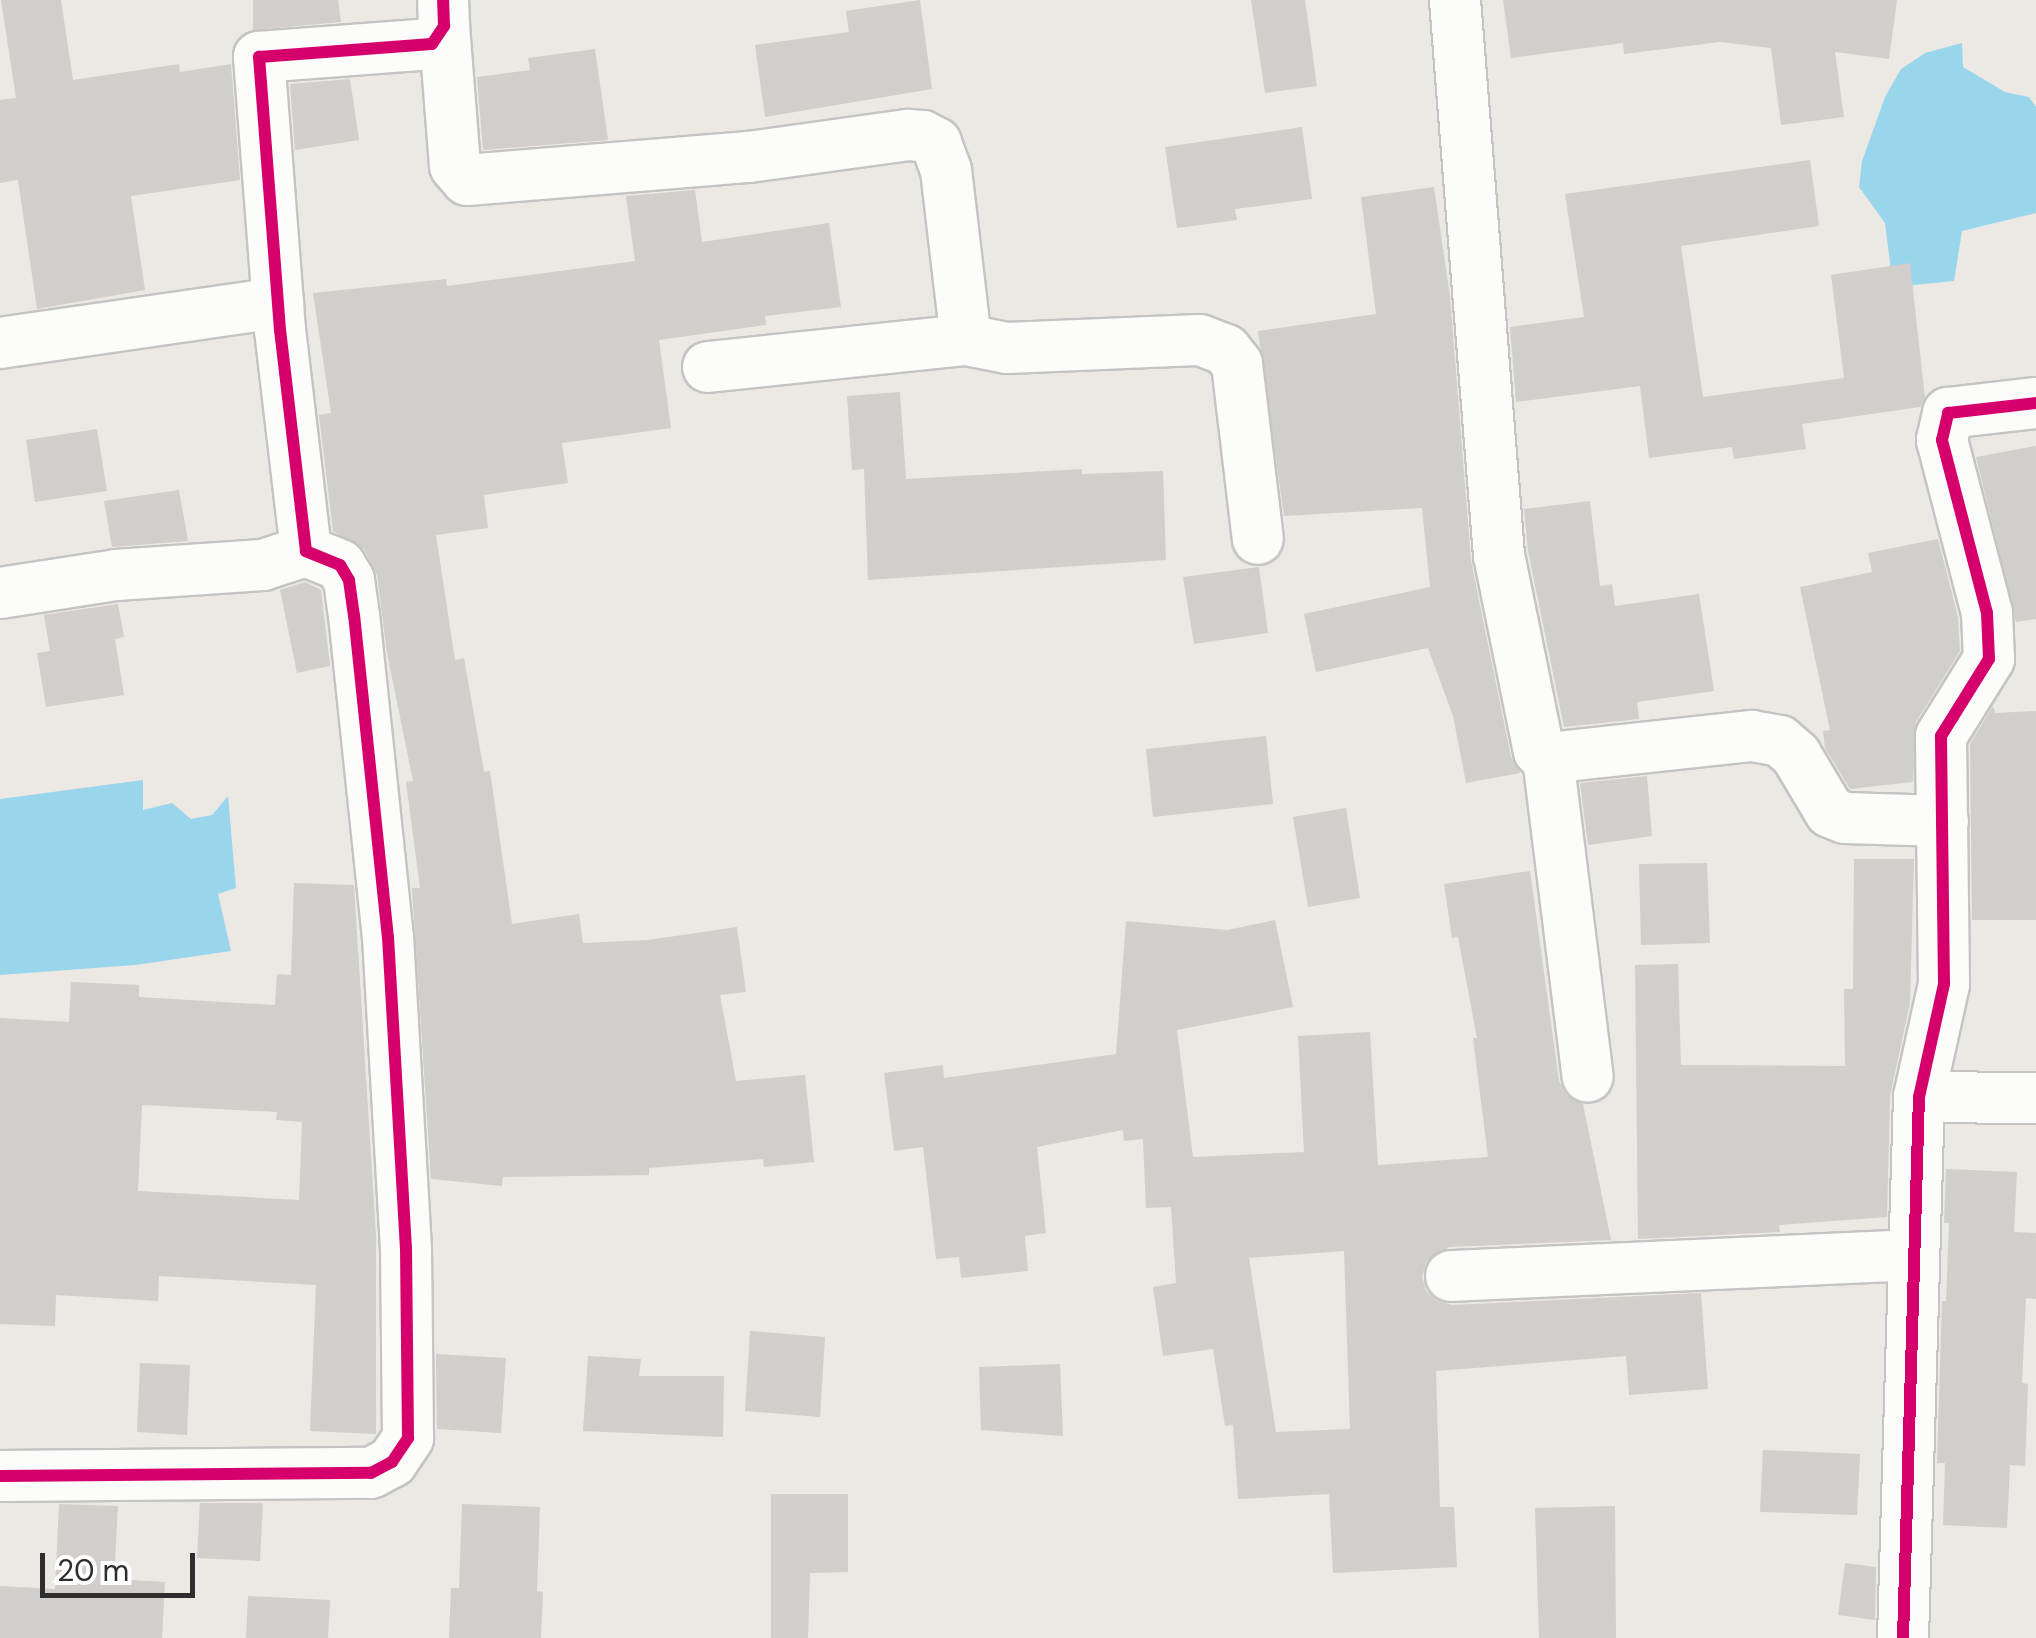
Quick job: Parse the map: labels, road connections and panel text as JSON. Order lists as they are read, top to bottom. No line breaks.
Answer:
{"scale_bar":"20 m"}
